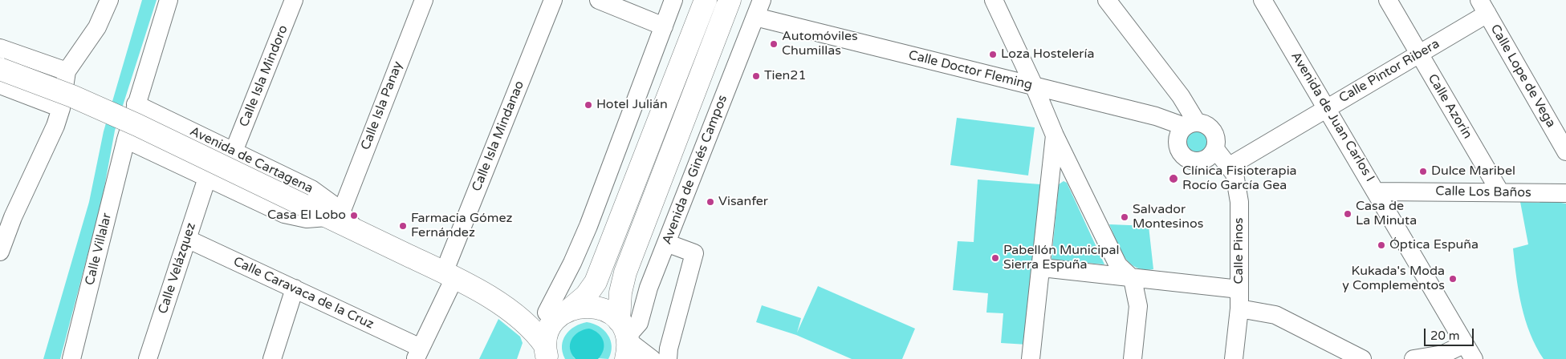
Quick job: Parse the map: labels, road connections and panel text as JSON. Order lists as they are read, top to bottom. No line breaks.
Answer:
{"streets":{"main road":["Avenida de Cartagena"],"street":["Calle Doctor Fleming","Calle Pintor Ribera","Calle Isla Mindoro","Calle Lope de Vega","Calle Isla Panay","Calle Azorín","Avenida de Juan Carlos I","Calle Isla Mindanao","Avenida de Ginés Campos","Calle Los Baños","Calle Villalar","Calle Pinos","Calle Velázquez","Calle Caravaca de la Cruz"]},"crossings":[["Calle Doctor Fleming","Avenida de Ginés Campos"],["Calle Doctor Fleming","Calle Pinos"],["Calle Pintor Ribera","Calle Lope de Vega"],["Calle Pintor Ribera","Calle Azorín"],["Calle Pintor Ribera","Avenida de Juan Carlos I"],["Calle Pintor Ribera","Calle Pinos"],["Calle Isla Mindoro","Avenida de Cartagena"],["Calle Isla Panay","Avenida de Cartagena"],["Calle Azorín","Calle Los Baños"],["Avenida de Juan Carlos I","Calle Los Baños"],["Calle Isla Mindanao","Avenida de Cartagena"],["Calle Isla Mindanao","Calle Caravaca de la Cruz"],["Avenida de Cartagena","Calle Villalar"],["Calle Velázquez","Calle Caravaca de la Cruz"]],"places":["Automóviles Chumillas","Loza Hostelería","Tien21","Hotel Julián","Dulce Maribel","Clínica Fisioterapia Rocío García Gea","Visanfer","Casa de La Minuta","Casa El Lobo","Salvador Montesinos","Farmacia Gómez Fernández","Óptica Espuña","Pabellón Municipal Sierra Espuña","Kukada's Moda y Complementos"],"scale_bar":"20 m"}
